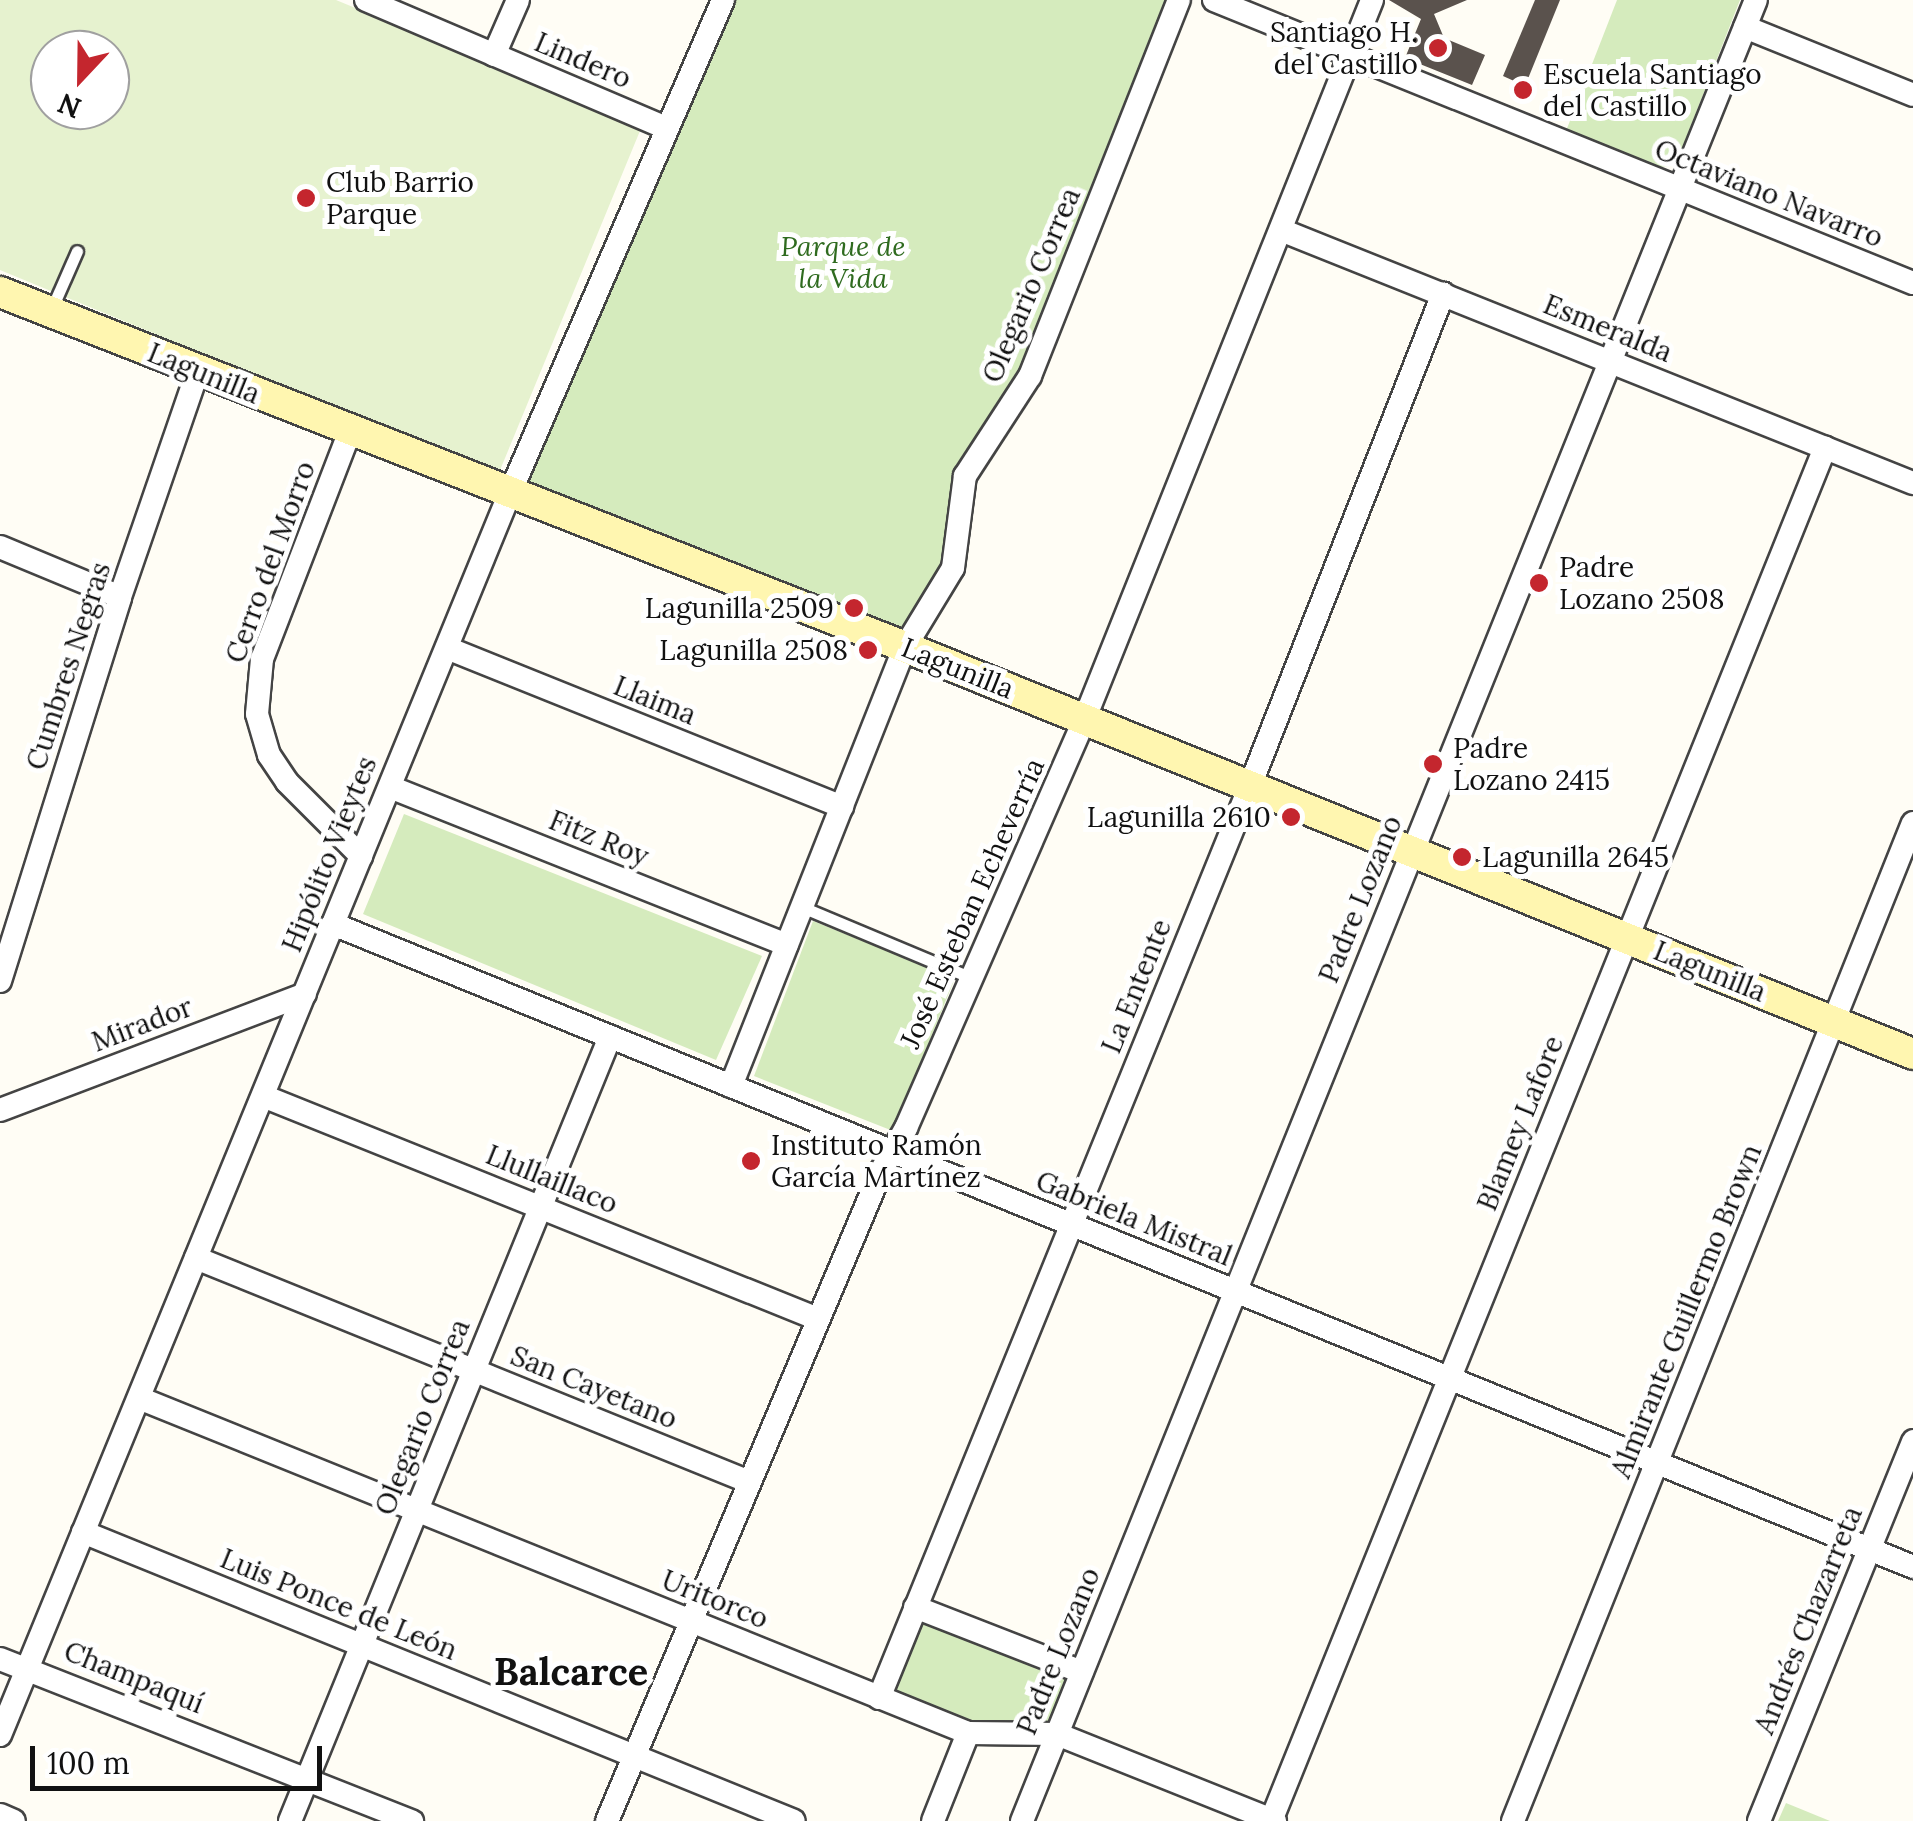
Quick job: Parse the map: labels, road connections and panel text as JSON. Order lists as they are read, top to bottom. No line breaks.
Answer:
{"streets":{"main road":["Lagunilla"],"street":["Lindero","Octaviano Navarro","Olegario Correa","Esmeralda","Cerro del Morro","Cumbres Negras","Llaima","Fitz Roy","Hipólito Vieytes","Padre Lozano","José Esteban Echeverría","La Entente","Mirador","Blamey Lafore","Llullaillaco","Gabriela Mistral","Almirante Guillermo Brown","San Cayetano","Uritorco","Luis Ponce de León","Andrés Chazarreta","Champaquí"]},"crossings":[["Lindero","Hipólito Vieytes"],["Octaviano Navarro","Padre Lozano"],["Octaviano Navarro","José Esteban Echeverría"],["Olegario Correa","Lagunilla"],["Olegario Correa","Llaima"],["Olegario Correa","Fitz Roy"],["Olegario Correa","Llullaillaco"],["Olegario Correa","Gabriela Mistral"],["Olegario Correa","San Cayetano"],["Olegario Correa","Uritorco"],["Olegario Correa","Luis Ponce de León"],["Olegario Correa","Champaquí"],["Esmeralda","Padre Lozano"],["Esmeralda","José Esteban Echeverría"],["Esmeralda","La Entente"],["Esmeralda","Blamey Lafore"],["Lagunilla","Cerro del Morro"],["Lagunilla","Cumbres Negras"],["Lagunilla","Hipólito Vieytes"],["Lagunilla","Padre Lozano"],["Lagunilla","José Esteban Echeverría"],["Lagunilla","La Entente"],["Lagunilla","Blamey Lafore"],["Lagunilla","Almirante Guillermo Brown"],["Cerro del Morro","Hipólito Vieytes"],["Llaima","Hipólito Vieytes"],["Fitz Roy","Hipólito Vieytes"],["Hipólito Vieytes","Mirador"],["Hipólito Vieytes","Llullaillaco"],["Hipólito Vieytes","Gabriela Mistral"],["Hipólito Vieytes","San Cayetano"],["Hipólito Vieytes","Uritorco"],["Hipólito Vieytes","Luis Ponce de León"],["Hipólito Vieytes","Champaquí"],["Padre Lozano","Gabriela Mistral"],["Padre Lozano","Uritorco"],["José Esteban Echeverría","Llullaillaco"],["José Esteban Echeverría","Gabriela Mistral"],["José Esteban Echeverría","San Cayetano"],["José Esteban Echeverría","Uritorco"],["José Esteban Echeverría","Luis Ponce de León"],["La Entente","Gabriela Mistral"],["La Entente","Uritorco"],["Blamey Lafore","Gabriela Mistral"],["Blamey Lafore","Uritorco"],["Gabriela Mistral","Almirante Guillermo Brown"],["Gabriela Mistral","Andrés Chazarreta"]],"districts":["Balcarce"],"parks":["Parque de la Vida"],"places":["Santiago H. del Castillo","Escuela Santiago del Castillo","Club Barrio Parque","Padre Lozano 2508","Lagunilla 2509","Lagunilla 2508","Padre Lozano 2415","Lagunilla 2610","Lagunilla 2645","Instituto Ramón García Martínez"],"scale_bar":"100 m","north":"bottom"}
